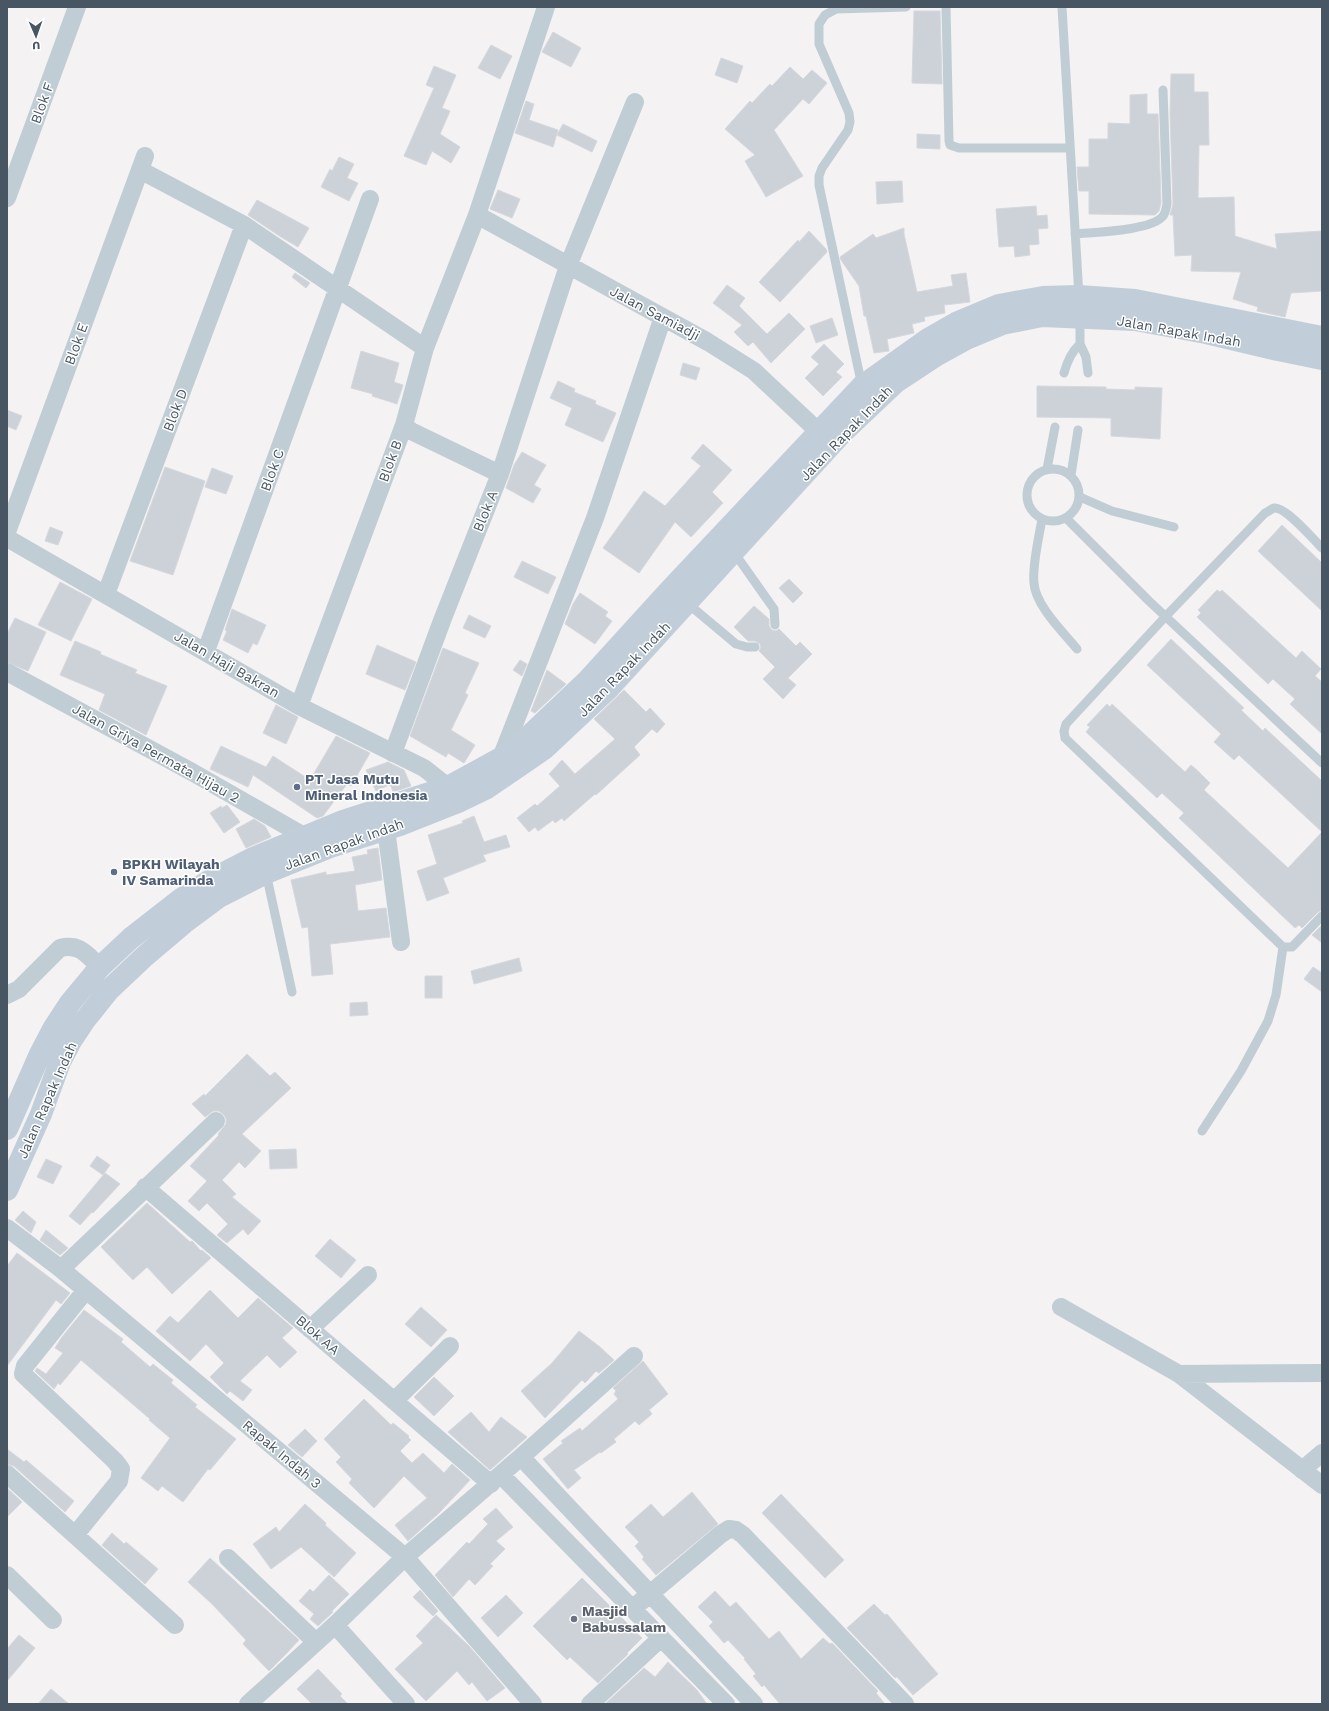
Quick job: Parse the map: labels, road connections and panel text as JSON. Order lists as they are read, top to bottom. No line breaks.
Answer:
{"streets":{"main road":["Jalan Rapak Indah"],"street":["Blok F","Jalan Samiadji","Blok E","Blok D","Blok B","Blok C","Blok A","Jalan Haji Bakran","Jalan Griya Permata Hijau 2","Blok AA","Rapak Indah 3"]},"crossings":[["Jalan Samiadji","Jalan Rapak Indah"],["Jalan Samiadji","Blok B"],["Jalan Samiadji","Blok A"],["Jalan Rapak Indah","Jalan Haji Bakran"],["Jalan Rapak Indah","Jalan Griya Permata Hijau 2"],["Blok E","Blok D"],["Blok D","Jalan Haji Bakran"],["Blok B","Jalan Haji Bakran"],["Blok C","Jalan Haji Bakran"],["Blok A","Jalan Haji Bakran"]],"places":["PT Jasa Mutu Mineral Indonesia","BPKH Wilayah IV Samarinda","Masjid Babussalam"],"north":"bottom"}
